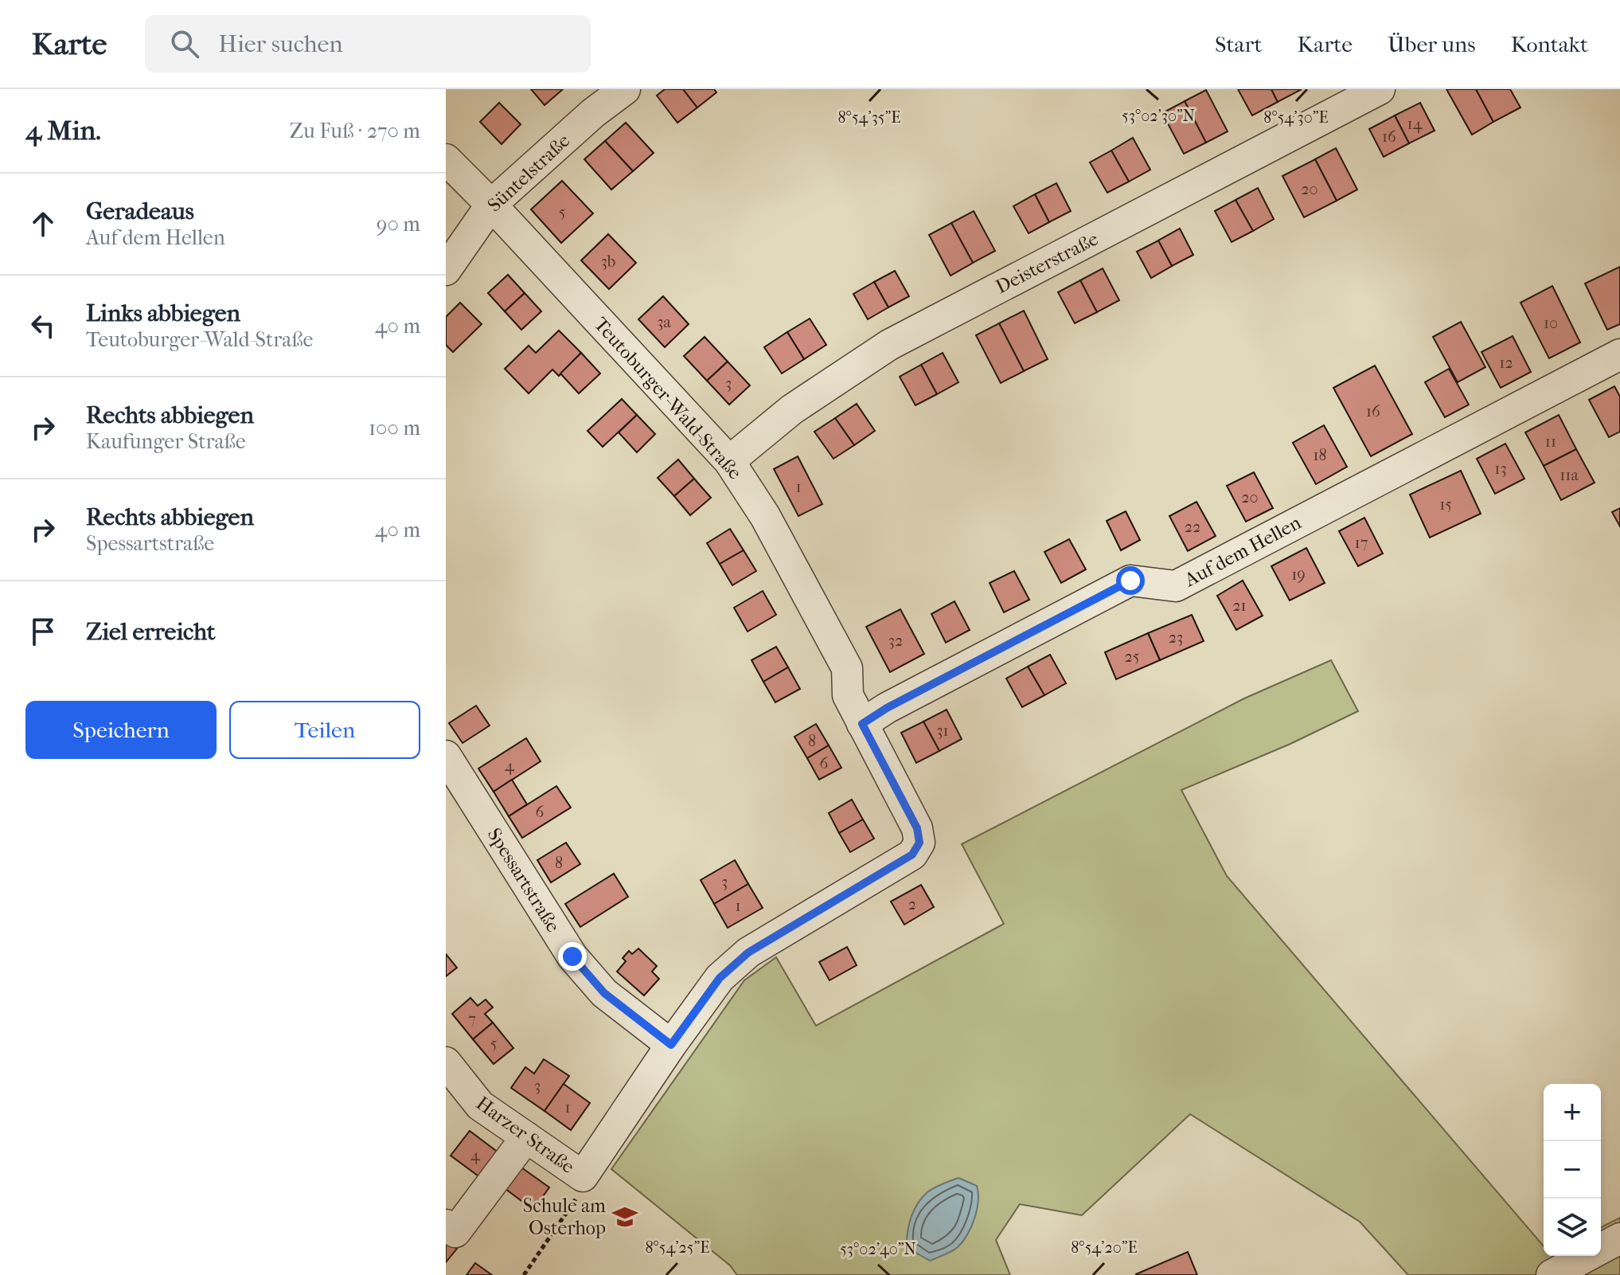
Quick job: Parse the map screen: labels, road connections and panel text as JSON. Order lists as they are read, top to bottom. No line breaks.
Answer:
{"streets":{"street":["Süntelstraße","Deisterstraße","Teutoburger-Wald-Straße","Auf dem Hellen","Spessartstraße","Harzer Straße"]},"crossings":[["Süntelstraße","Teutoburger-Wald-Straße"],["Deisterstraße","Teutoburger-Wald-Straße"],["Teutoburger-Wald-Straße","Auf dem Hellen"],["Teutoburger-Wald-Straße","Spessartstraße"]],"places":{"school or university":["Schule am Osterhop"]},"house_numbers":["14","16","20","5","3b","3a","10","12","3","16","11","18","13","11a","1","20","15","22","17","19","21","23","32","25","31","8","6","4","6","8","3","2","1","7","5","3","1","4"],"page":{"header":"Karte","search":"Hier suchen","nav":["Start","Karte","Über uns","Kontakt"],"heading":["4 Min.","Zu Fuß · 270 m"],"list":[["Geradeaus","Auf dem Hellen","90 m"],["Links abbiegen","Teutoburger-Wald-Straße","40 m"],["Rechts abbiegen","Kaufunger Straße","100 m"],["Rechts abbiegen","Spessartstraße","40 m"],"Ziel erreicht"],"buttons":["Speichern","Teilen"],"map_buttons":["+","−"]},"coordinates":["53°02'30\"N","8°54'35\"E","8°54'30\"E","8°54'25\"E","8°54'20\"E","53°02'40\"N"]}
